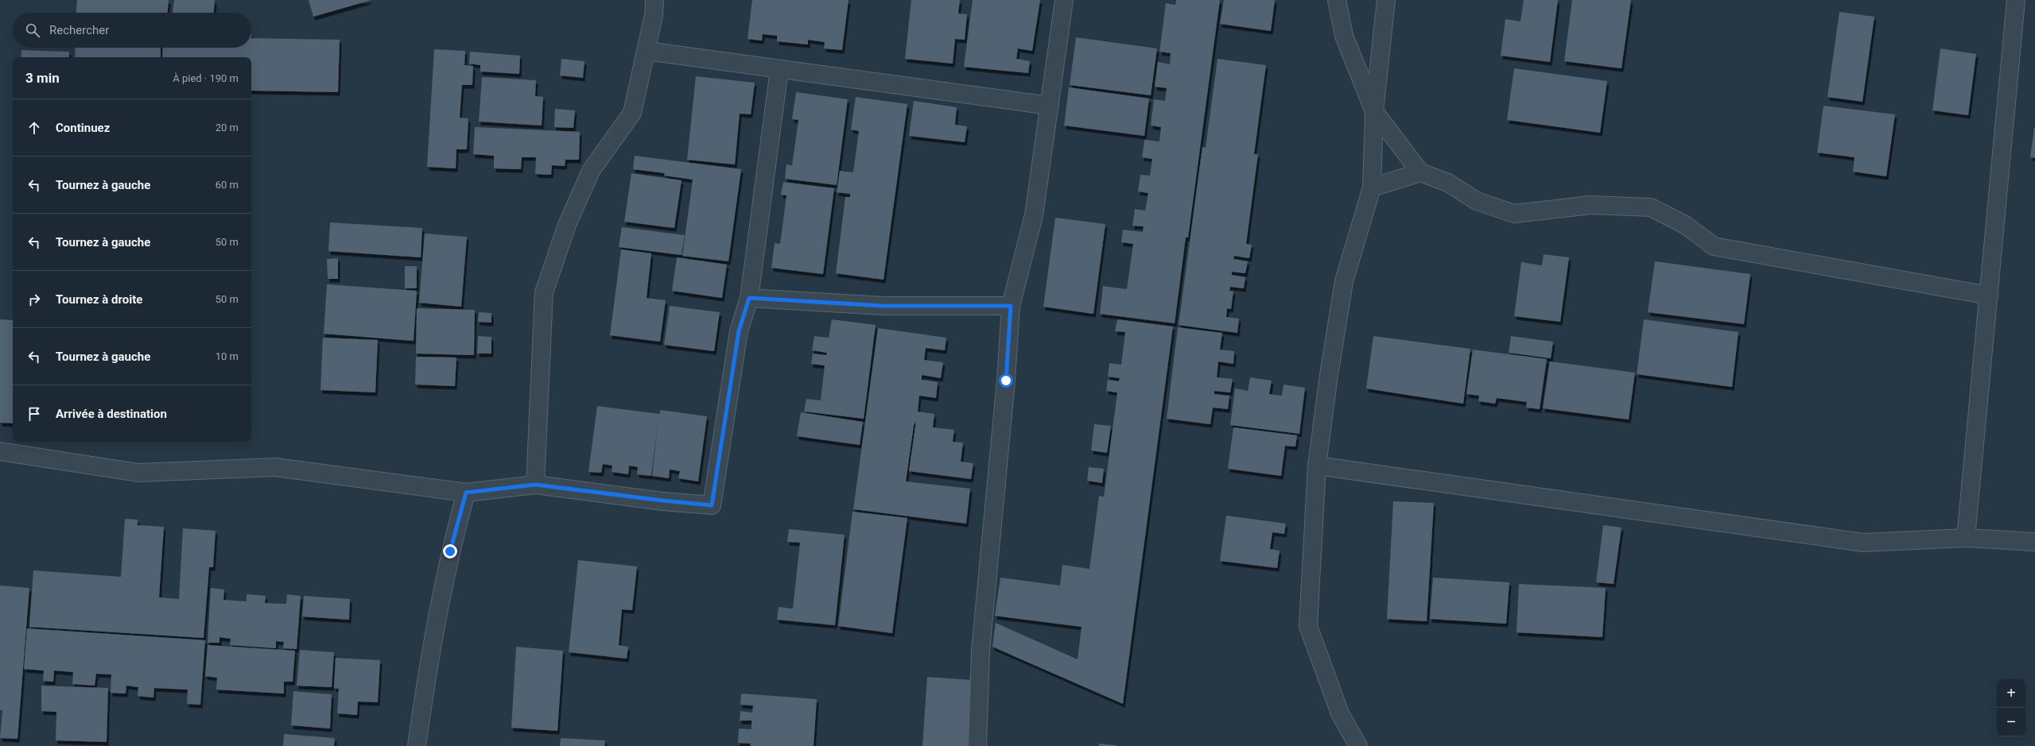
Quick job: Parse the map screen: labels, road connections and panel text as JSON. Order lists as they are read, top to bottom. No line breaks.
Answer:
{"page":{"search":"Rechercher","heading":["3 min","À pied · 190 m"],"list":[["Continuez","20 m"],["Tournez à gauche","60 m"],["Tournez à gauche","50 m"],["Tournez à droite","50 m"],["Tournez à gauche","10 m"],"Arrivée à destination"],"map_buttons":["+","−"]}}
